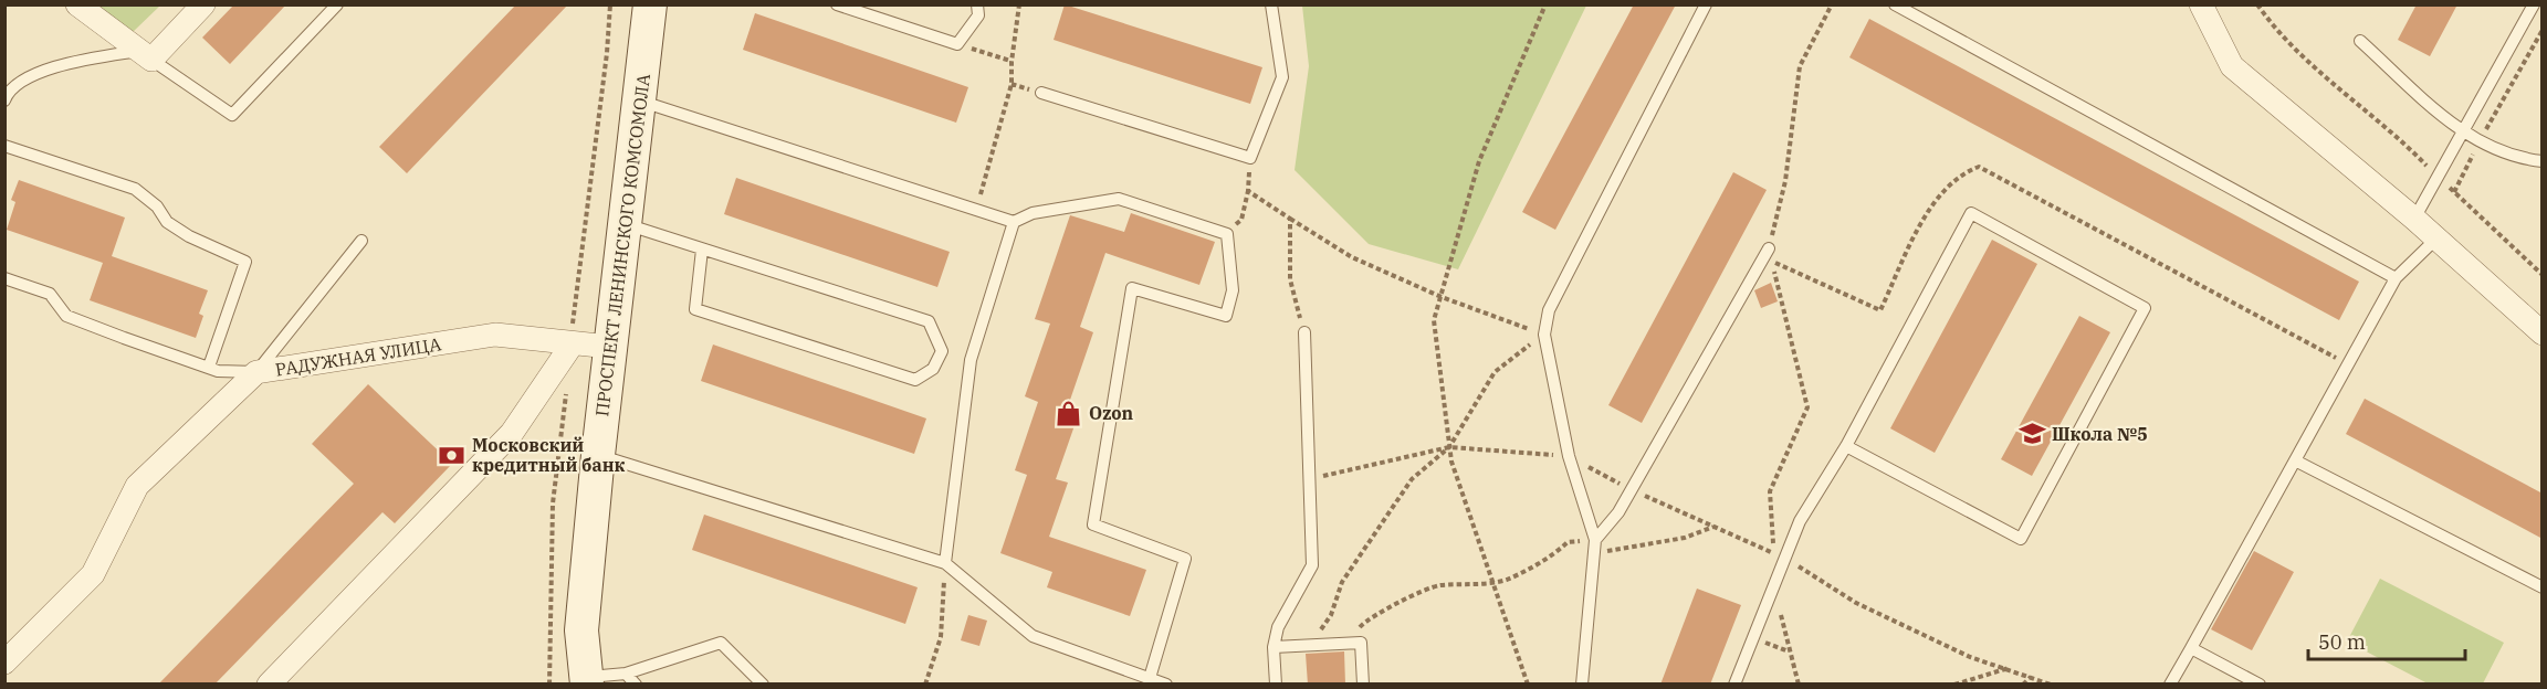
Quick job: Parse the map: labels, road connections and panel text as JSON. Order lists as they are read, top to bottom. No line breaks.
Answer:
{"streets":{"main road":["ПРОСПЕКТ ЛЕНИНСКОГО КОМСОМОЛА"],"street":["РАДУЖНАЯ УЛИЦА"]},"crossings":[["ПРОСПЕКТ ЛЕНИНСКОГО КОМСОМОЛА","РАДУЖНАЯ УЛИЦА"]],"places":{"shop":["Ozon"],"school or university":["Школа №5"],"bank":["Московский кредитный банк"]},"scale_bar":"50 m"}
